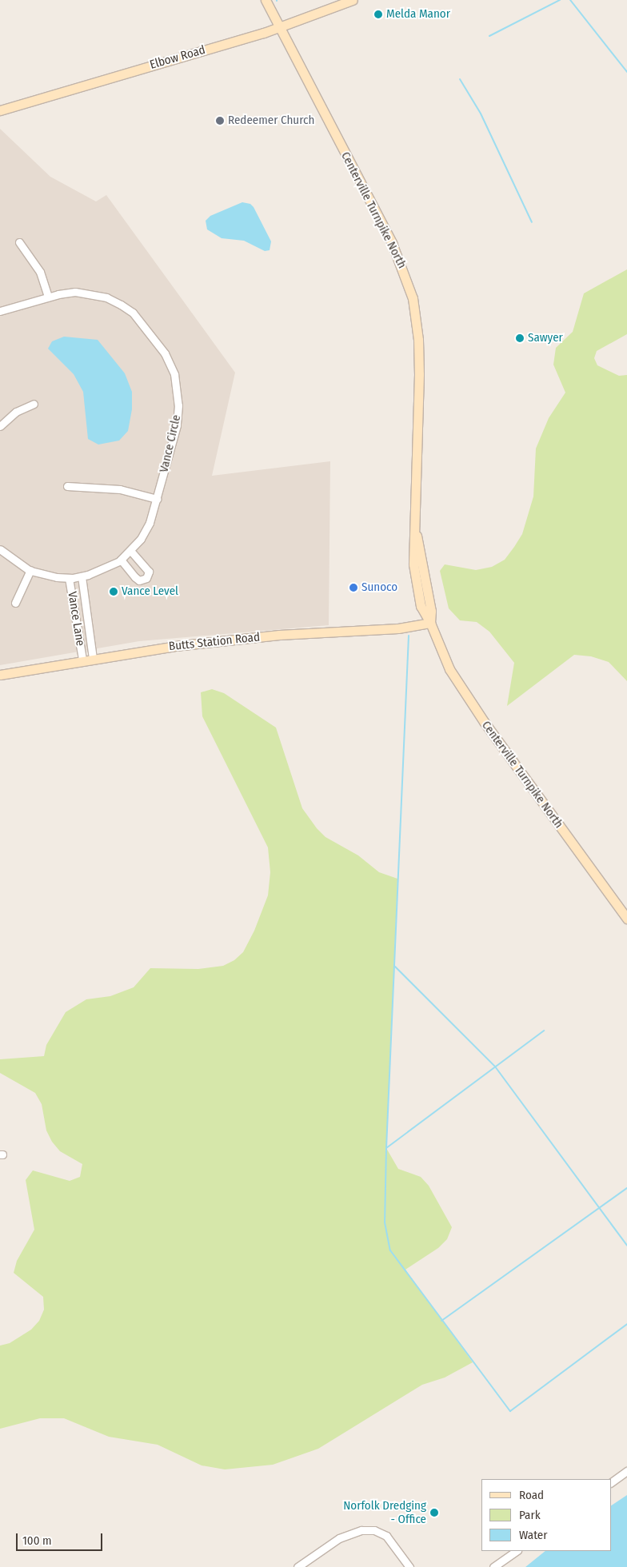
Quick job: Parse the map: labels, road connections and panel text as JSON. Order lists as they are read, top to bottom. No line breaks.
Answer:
{"streets":{"main road":["Elbow Road","Centerville Turnpike North","Butts Station Road"],"street":["Vance Circle","Vance Lane"]},"crossings":[["Elbow Road","Centerville Turnpike North"],["Centerville Turnpike North","Butts Station Road"],["Vance Circle","Vance Lane"],["Vance Lane","Butts Station Road"]],"places":["Melda Manor","Redeemer Church","Sawyer","Sunoco","Vance Level","Norfolk Dredging - Office"],"legend":["Road","Park","Water"],"scale_bar":"100 m"}
